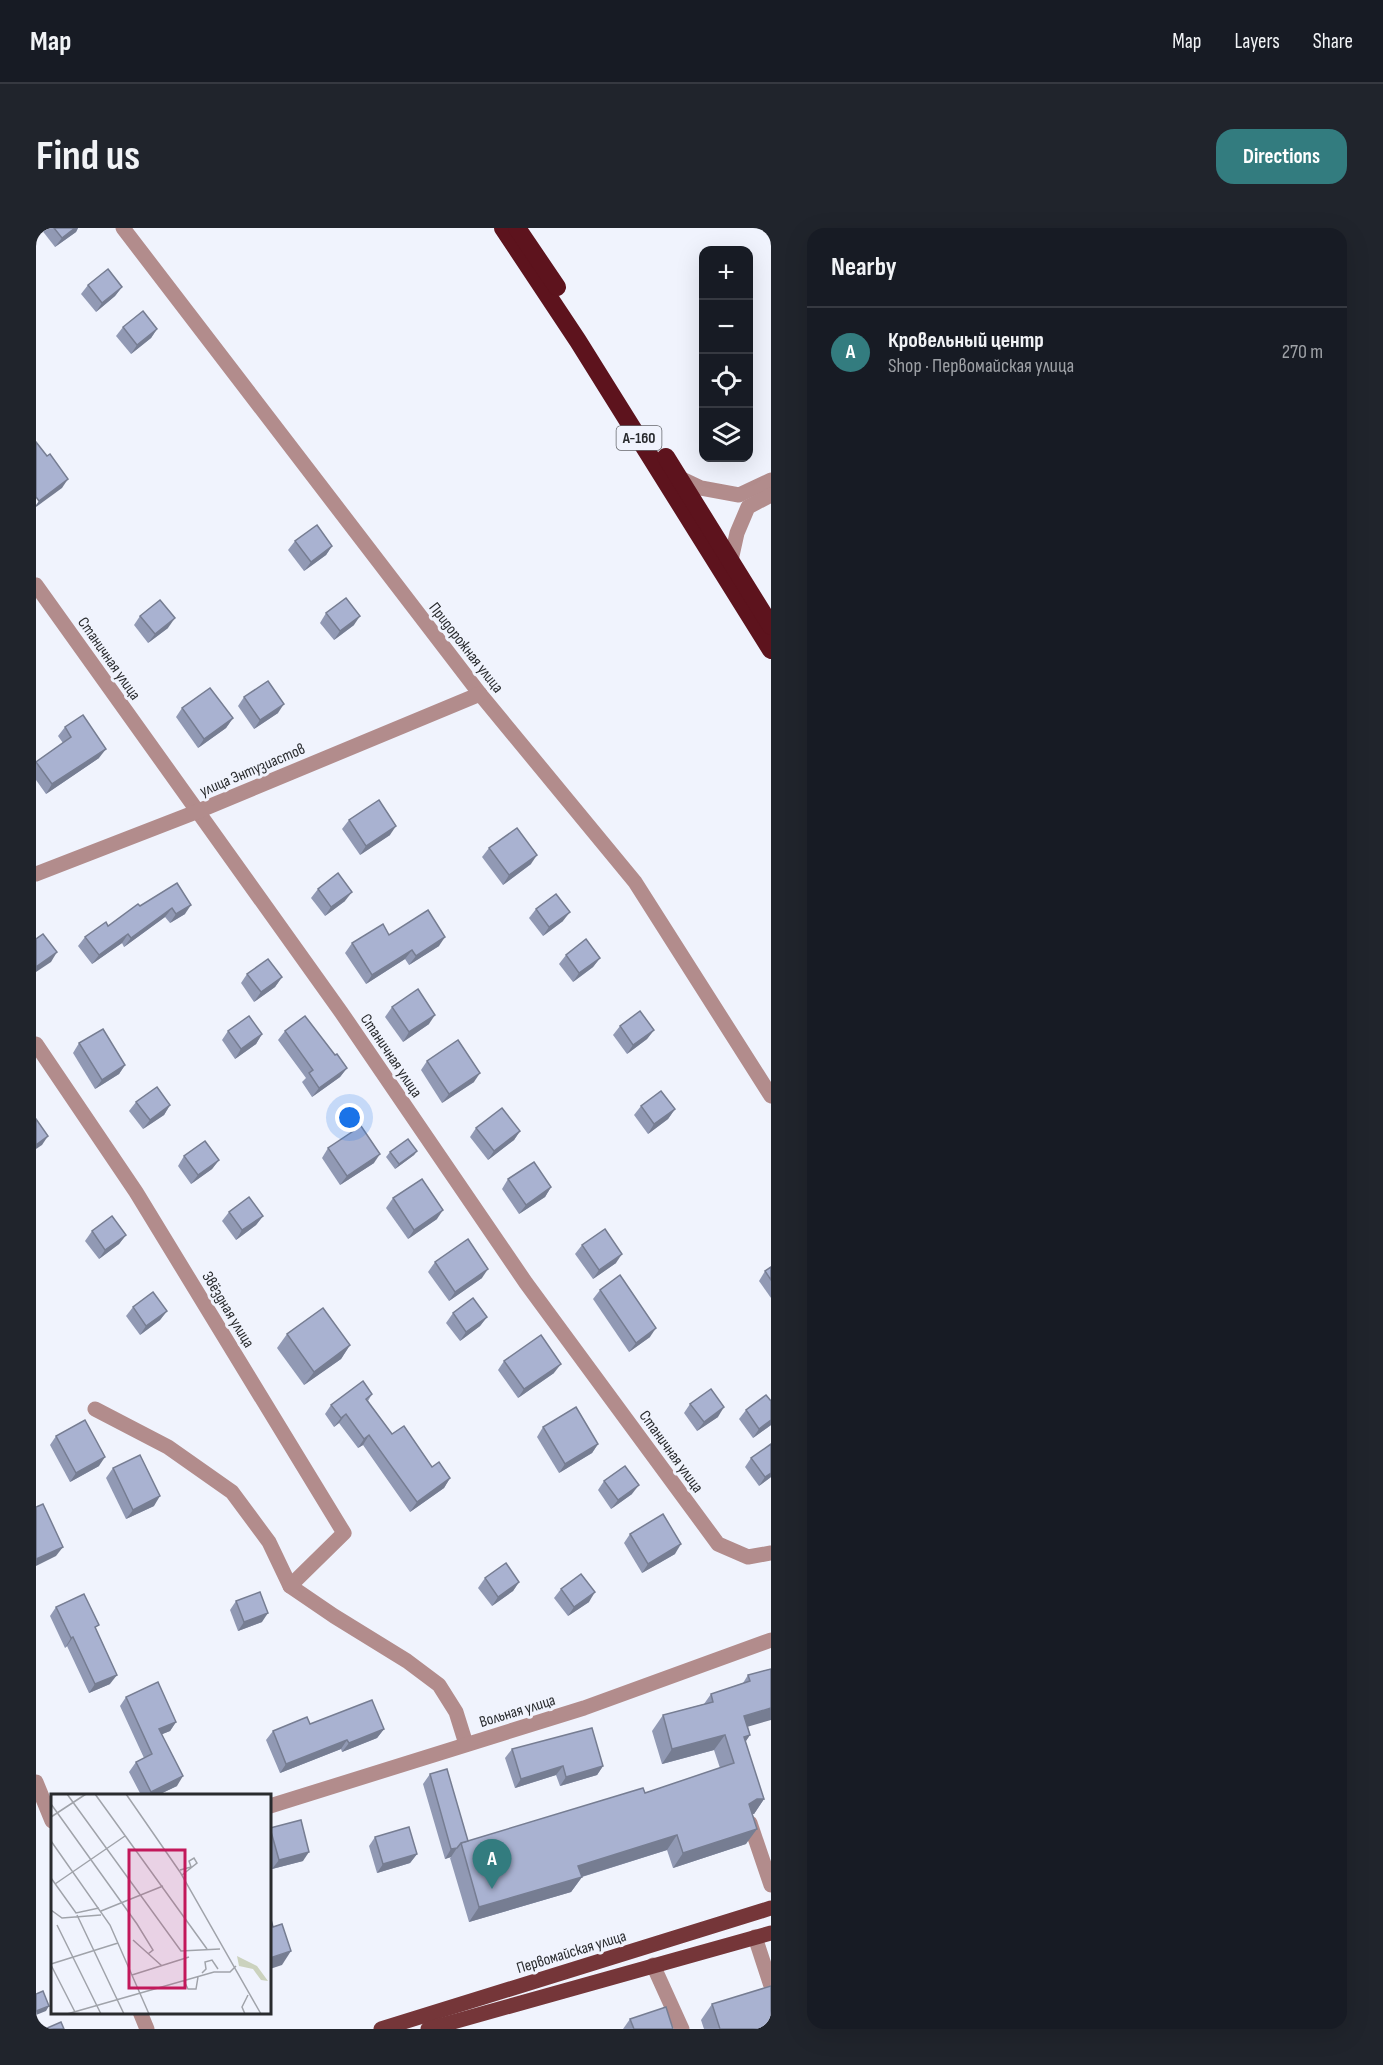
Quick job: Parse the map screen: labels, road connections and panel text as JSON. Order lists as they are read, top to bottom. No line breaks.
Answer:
{"streets":{"highway":["А-160"],"main road":["Первомайская улица"],"street":["Придорожная улица","Станичная улица","улица Энтузиастов","Звёздная улица","Вольная улица"]},"crossings":[["Придорожная улица","улица Энтузиастов"],["Станичная улица","улица Энтузиастов"]],"page":{"header":"Map","nav":["Map","Layers","Share"],"buttons":"Directions","title":"Find us","heading":"Nearby","map_buttons":["+","−"],"list":[{"mark":"A","name":"Кровельный центр","note":"Shop · Первомайская улица","value":"270 m"}],"pins":"A"}}
